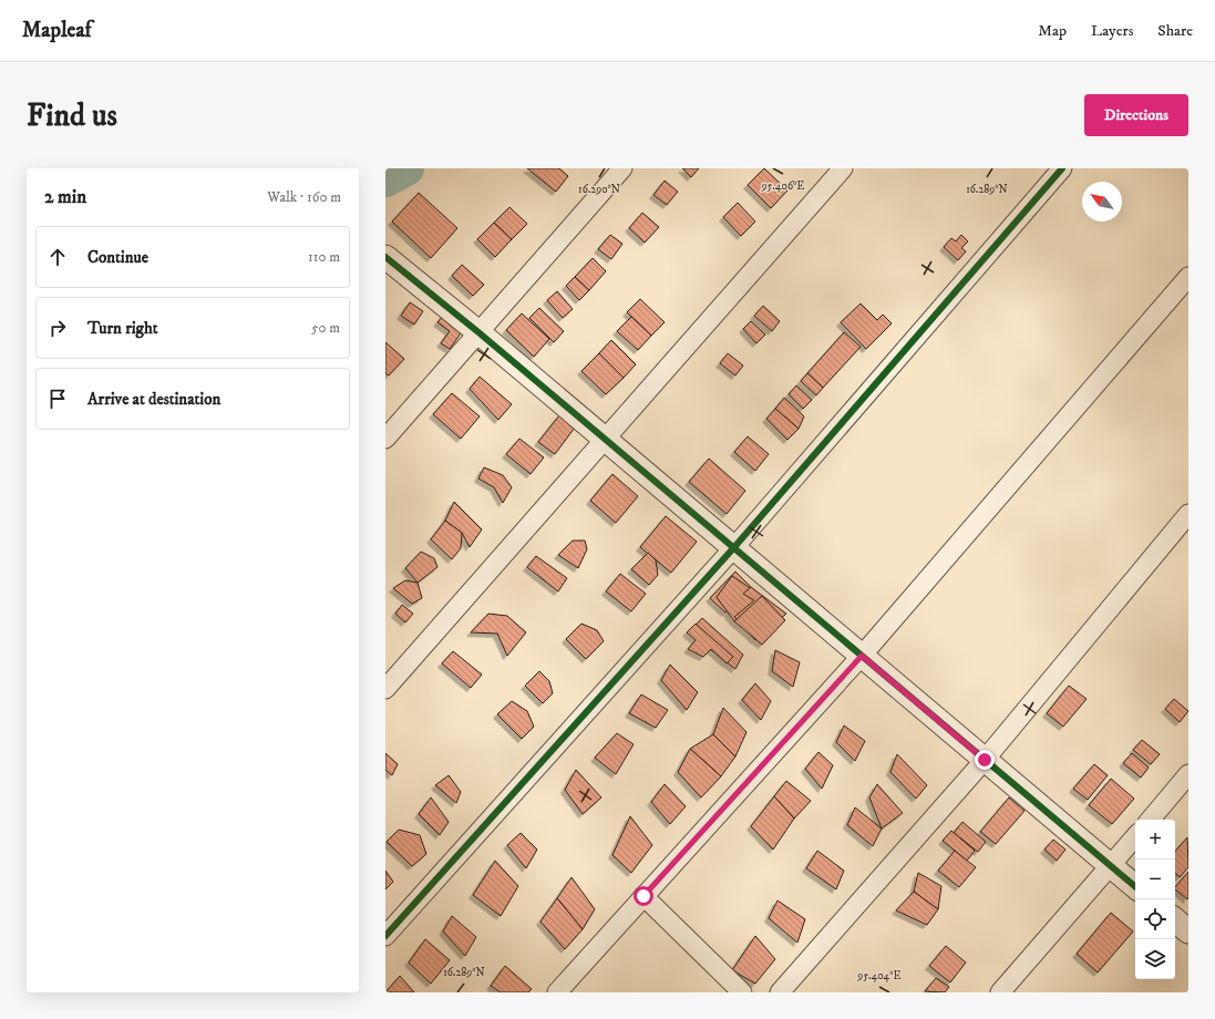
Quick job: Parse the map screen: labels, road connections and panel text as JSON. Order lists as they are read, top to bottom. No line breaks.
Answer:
{"north":"top left","page":{"header":"Mapleaf","nav":["Map","Layers","Share"],"buttons":"Directions","title":"Find us","heading":["2 min","Walk · 160 m"],"list":[["Continue","110 m"],["Turn right","50 m"],"Arrive at destination"],"map_buttons":["+","−"]},"coordinates":["95.406°E","16.290°N","16.289°N","95.404°E"]}
